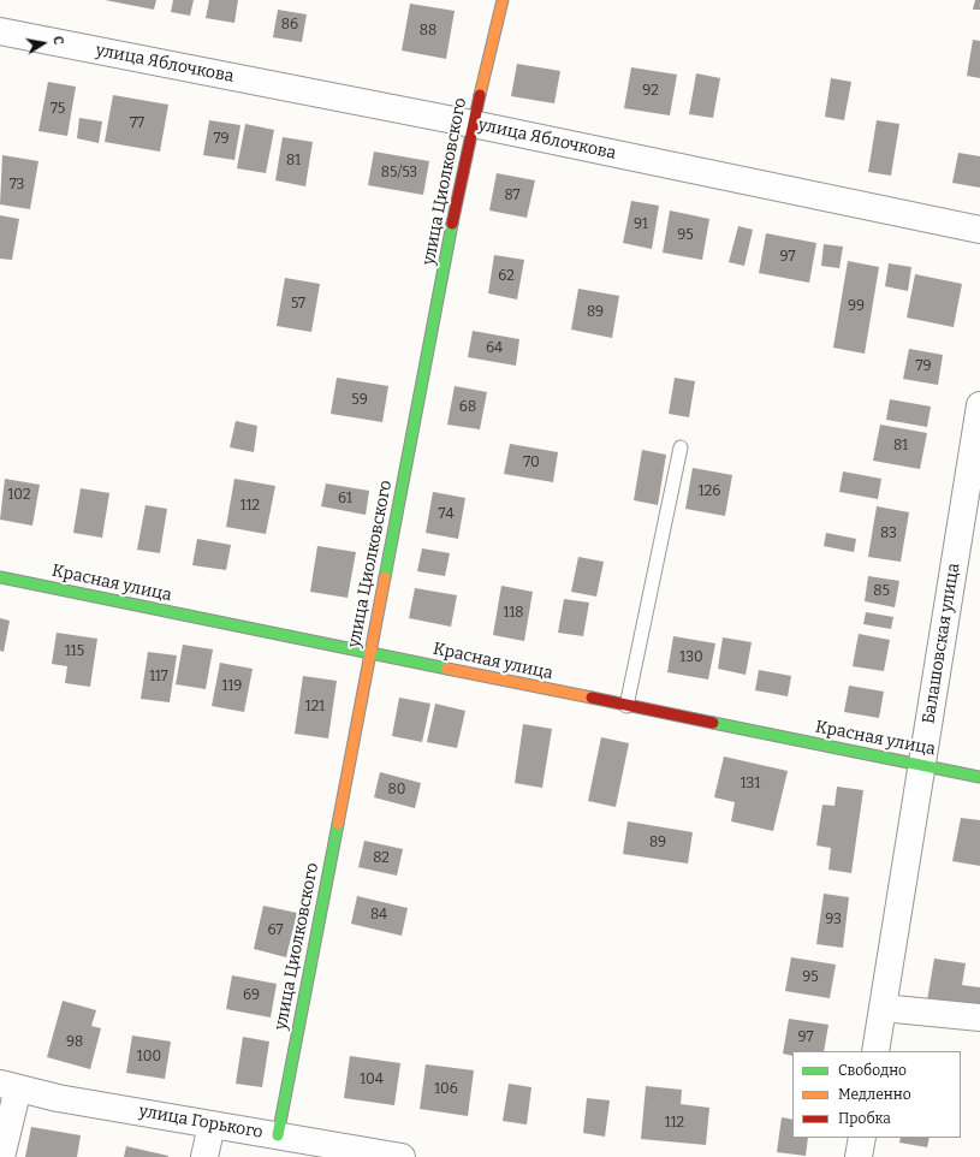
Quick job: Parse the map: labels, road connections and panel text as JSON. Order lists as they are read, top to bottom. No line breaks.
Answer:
{"streets":{"street":["улица Яблочкова","улица Циолковского","Красная улица","Балашовская улица","улица Горького"]},"crossings":[["улица Яблочкова","улица Циолковского"],["улица Циолковского","Красная улица"],["улица Циолковского","улица Горького"],["Красная улица","Балашовская улица"]],"house_numbers":["86","88","92","75","77","79","81","85/53","73","87","91","95","97","62","57","99","89","64","79","59","68","81","70","126","102","61","112","74","83","85","118","115","130","117","119","121","131","80","89","82","84","93","67","95","69","97","98","100","104","106","112"],"legend":["Свободно","Медленно","Пробка"],"north":"right"}
